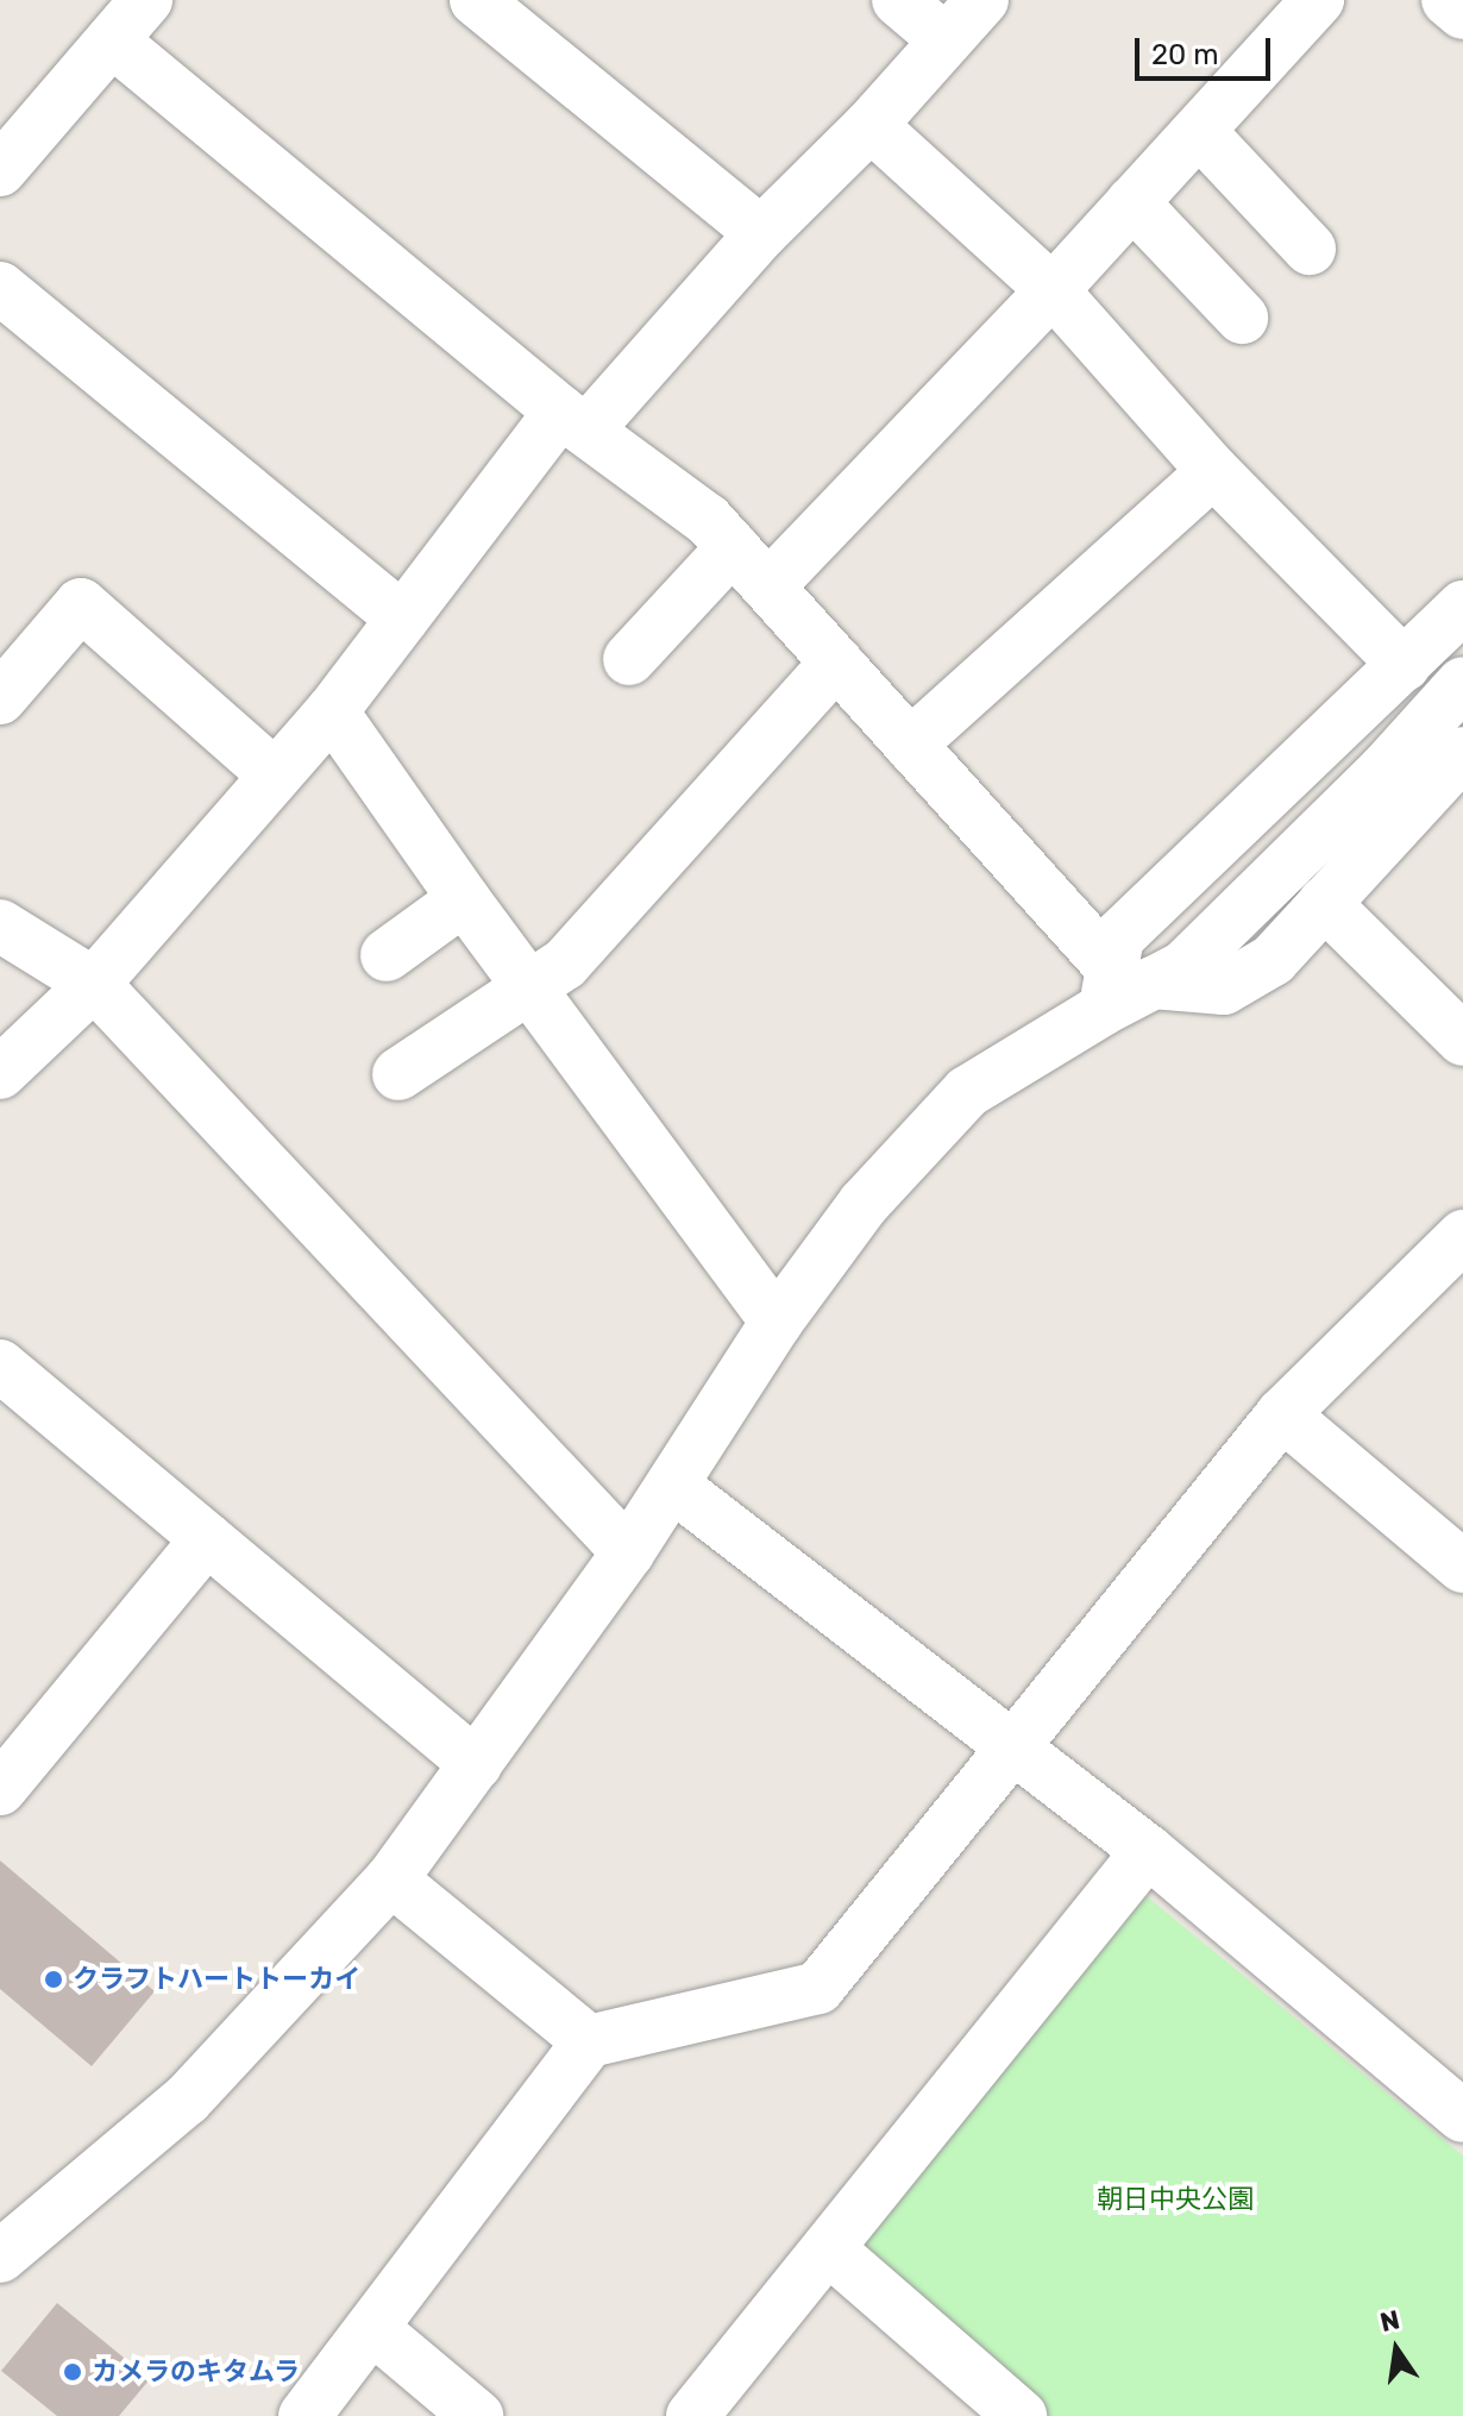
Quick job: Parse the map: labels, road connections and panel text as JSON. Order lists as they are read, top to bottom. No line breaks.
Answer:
{"parks":["朝日中央公園"],"places":["クラフトハートトーカイ","カメラのキタムラ"],"scale_bar":"20 m","north":"top"}
